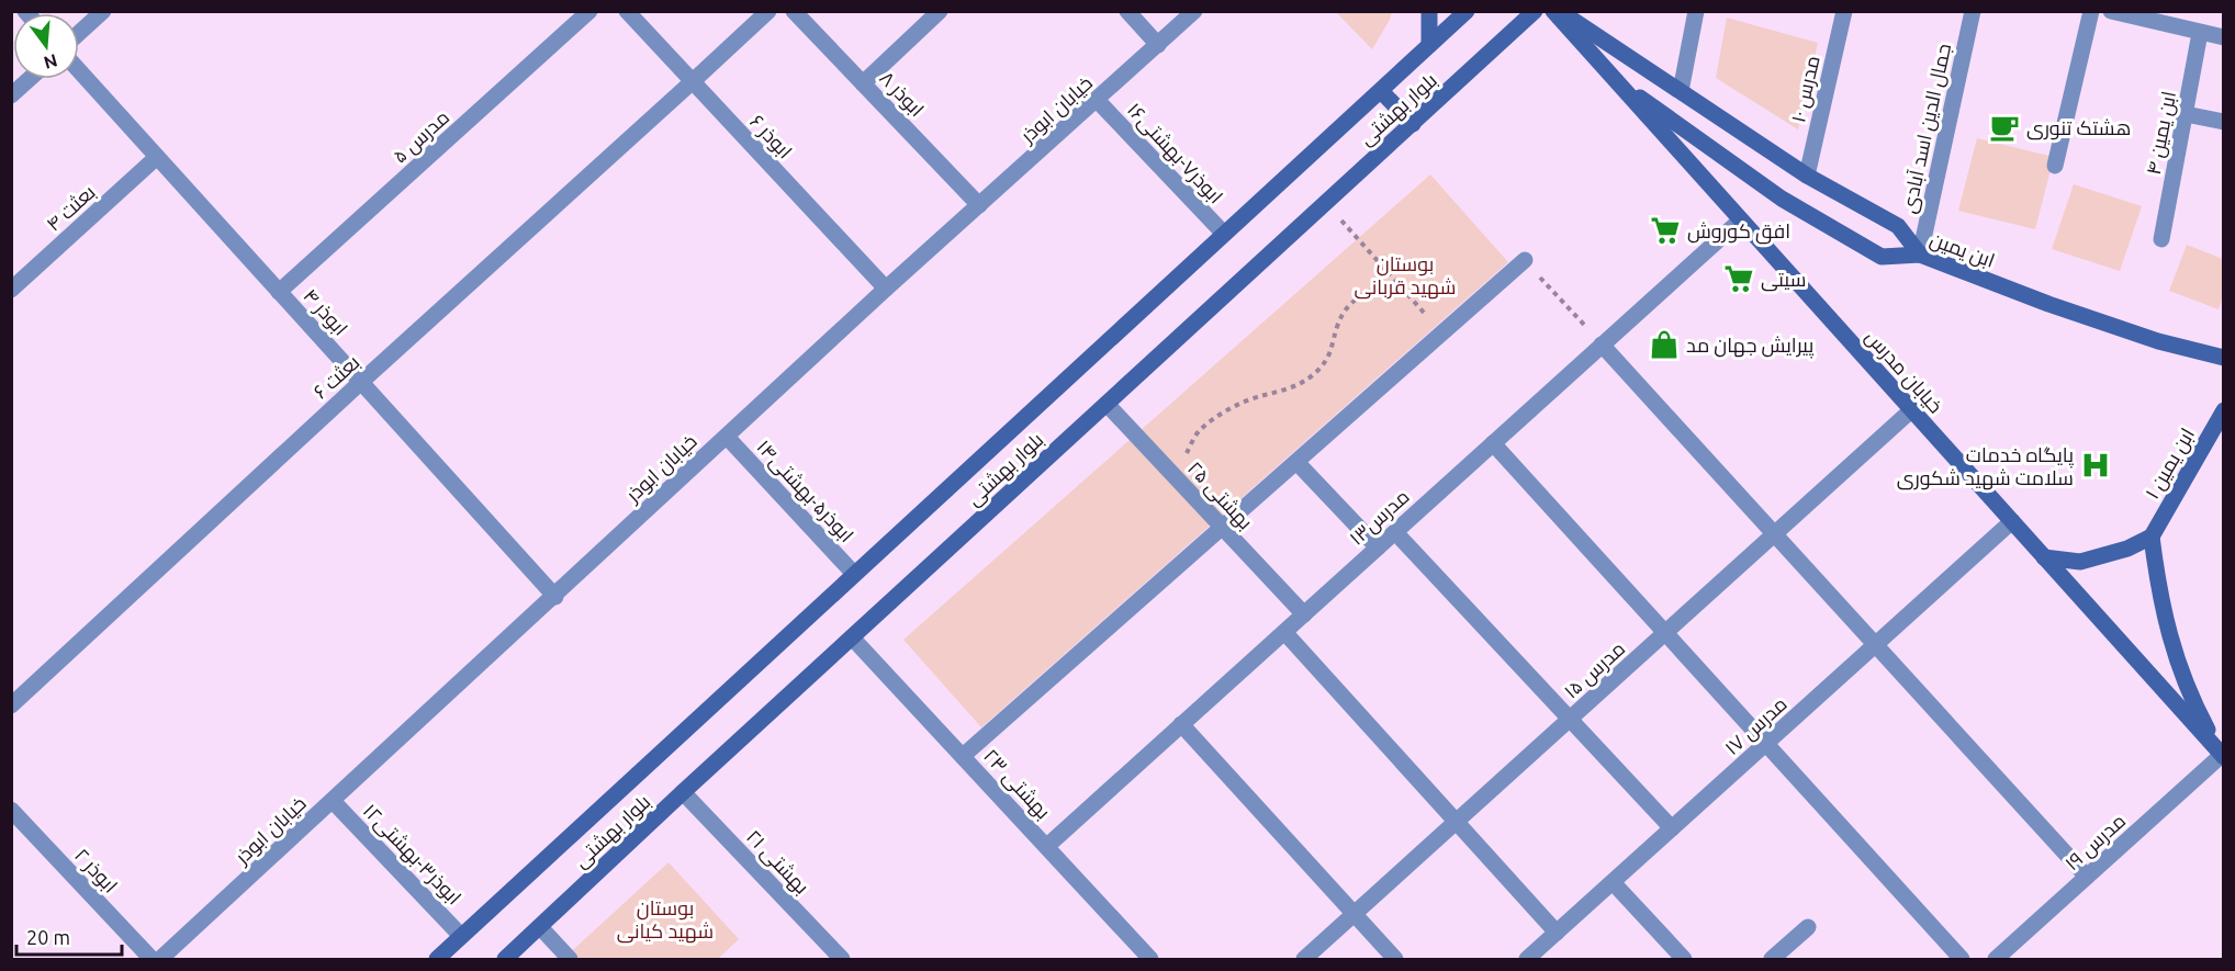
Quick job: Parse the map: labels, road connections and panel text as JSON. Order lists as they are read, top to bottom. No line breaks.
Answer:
{"streets":{"main road":["بلوار بهشتی","ابن یمین","خیابان مدرس","ابن یمین ۱"],"street":["مدرس ۱۰","ابوذر ۸","خیابان ابوذر","جمال الدین اسد آبادی","ابن یمین ۴","مدرس ۵","ابوذر ۶","ابوذر۷-بهشتی۱۶","بعثت ۴","ابوذر ۴","بعثت ۶","ابوذر۵-بهشتی۱۴","بهشتی ۲۵","مدرس۱۳","مدرس ۱۵","مدرس ۱۷","بهشتی ۲۳","مدرس ۱۹","ابوذر۳-بهشتی۱۲","بهشتی ۲۱","ابوذر ۲"]},"crossings":[["ابوذر ۸","خیابان ابوذر"],["خیابان ابوذر","ابوذر ۶"],["خیابان ابوذر","ابوذر۷-بهشتی۱۶"],["خیابان ابوذر","ابوذر ۴"],["خیابان ابوذر","ابوذر۵-بهشتی۱۴"],["خیابان ابوذر","ابوذر۳-بهشتی۱۲"],["بلوار بهشتی","ابوذر۷-بهشتی۱۶"],["بلوار بهشتی","ابوذر۵-بهشتی۱۴"],["بلوار بهشتی","بهشتی ۲۵"],["بلوار بهشتی","بهشتی ۲۳"],["بلوار بهشتی","ابوذر۳-بهشتی۱۲"],["بلوار بهشتی","بهشتی ۲۱"],["جمال الدین اسد آبادی","ابن یمین"],["مدرس ۵","ابوذر ۴"],["ابوذر ۶","بعثت ۶"],["بعثت ۴","ابوذر ۴"],["ابن یمین","خیابان مدرس"],["ابوذر ۴","بعثت ۶"],["خیابان مدرس","مدرس۱۳"],["خیابان مدرس","مدرس ۱۵"],["خیابان مدرس","مدرس ۱۷"],["خیابان مدرس","مدرس ۱۹"],["بهشتی ۲۵","مدرس۱۳"],["مدرس۱۳","بهشتی ۲۳"]],"parks":["بوستان شهید قربانی","بوستان شهید کیانی"],"places":{"cafe":["هشتک تنوری"],"supermarket":["افق کوروش","سیتی"],"shop":["پیرایش جهان مد"],"hospital":["پایگاه خدمات سلامت شهید شکوری"]},"scale_bar":"20 m","north":"bottom"}
